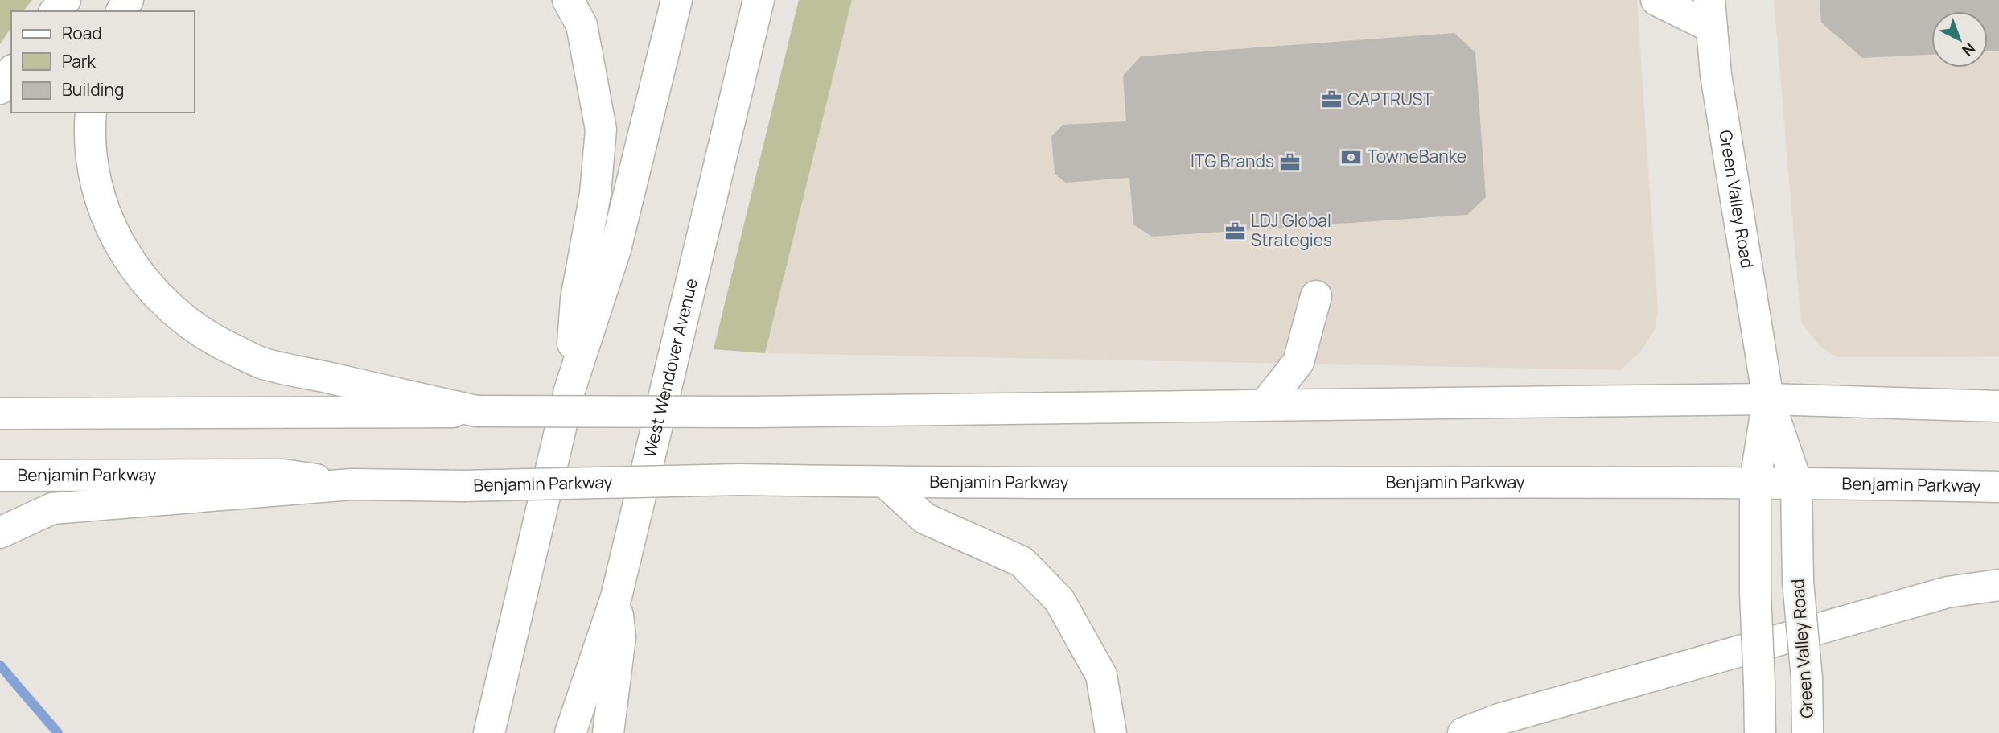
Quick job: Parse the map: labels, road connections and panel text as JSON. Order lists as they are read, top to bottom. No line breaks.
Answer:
{"streets":{"main road":["Green Valley Road","West Wendover Avenue","Benjamin Parkway"]},"crossings":[["Green Valley Road","Benjamin Parkway"]],"places":{"office":["CAPTRUST","ITG Brands","LDJ Global Strategies"],"bank":["TowneBanke"]},"legend":["Road","Park","Building"],"north":"bottom right"}
